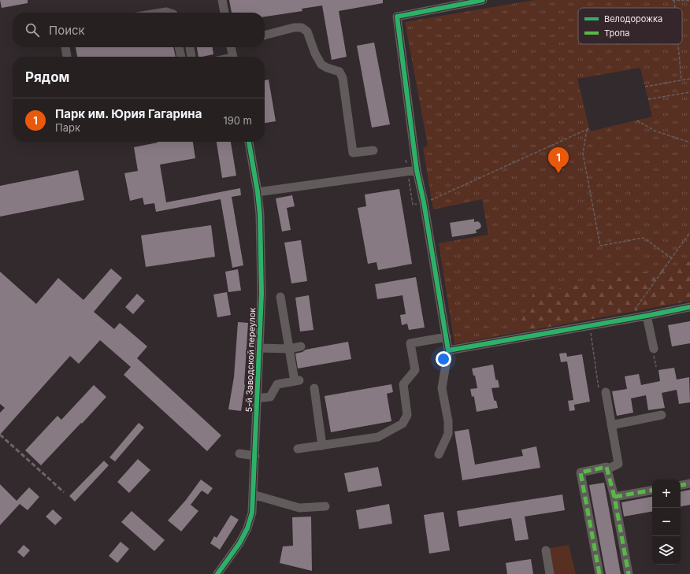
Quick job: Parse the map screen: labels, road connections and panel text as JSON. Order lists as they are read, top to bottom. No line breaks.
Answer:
{"streets":{"street":["5-й Заводской переулок"]},"legend":["Велодорожка","Тропа"],"page":{"search":"Поиск","heading":"Рядом","list":[{"mark":"1","name":"Парк им. Юрия Гагарина","note":"Парк","value":"190 m"}],"pins":"1","map_buttons":["+","−"]}}
